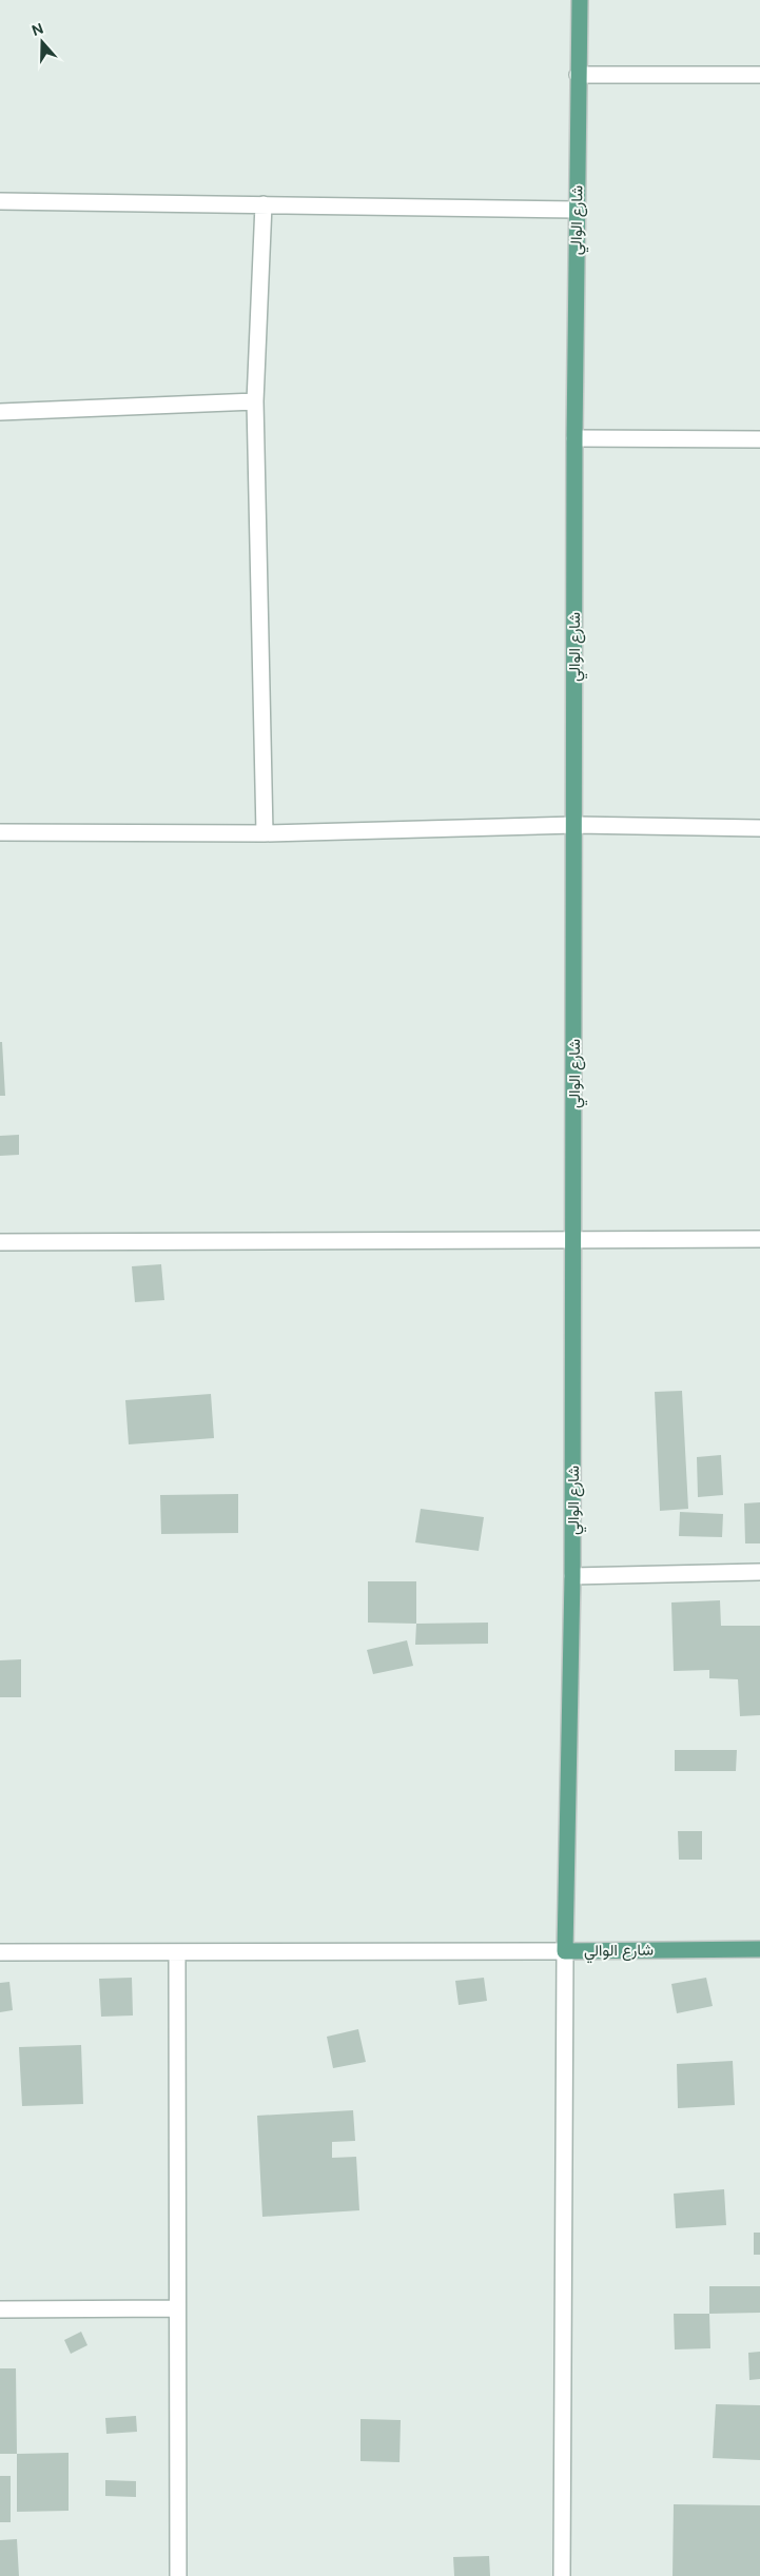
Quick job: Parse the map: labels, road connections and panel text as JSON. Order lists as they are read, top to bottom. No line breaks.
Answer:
{"streets":{"main road":["شارع الوالي"]},"north":"top"}
